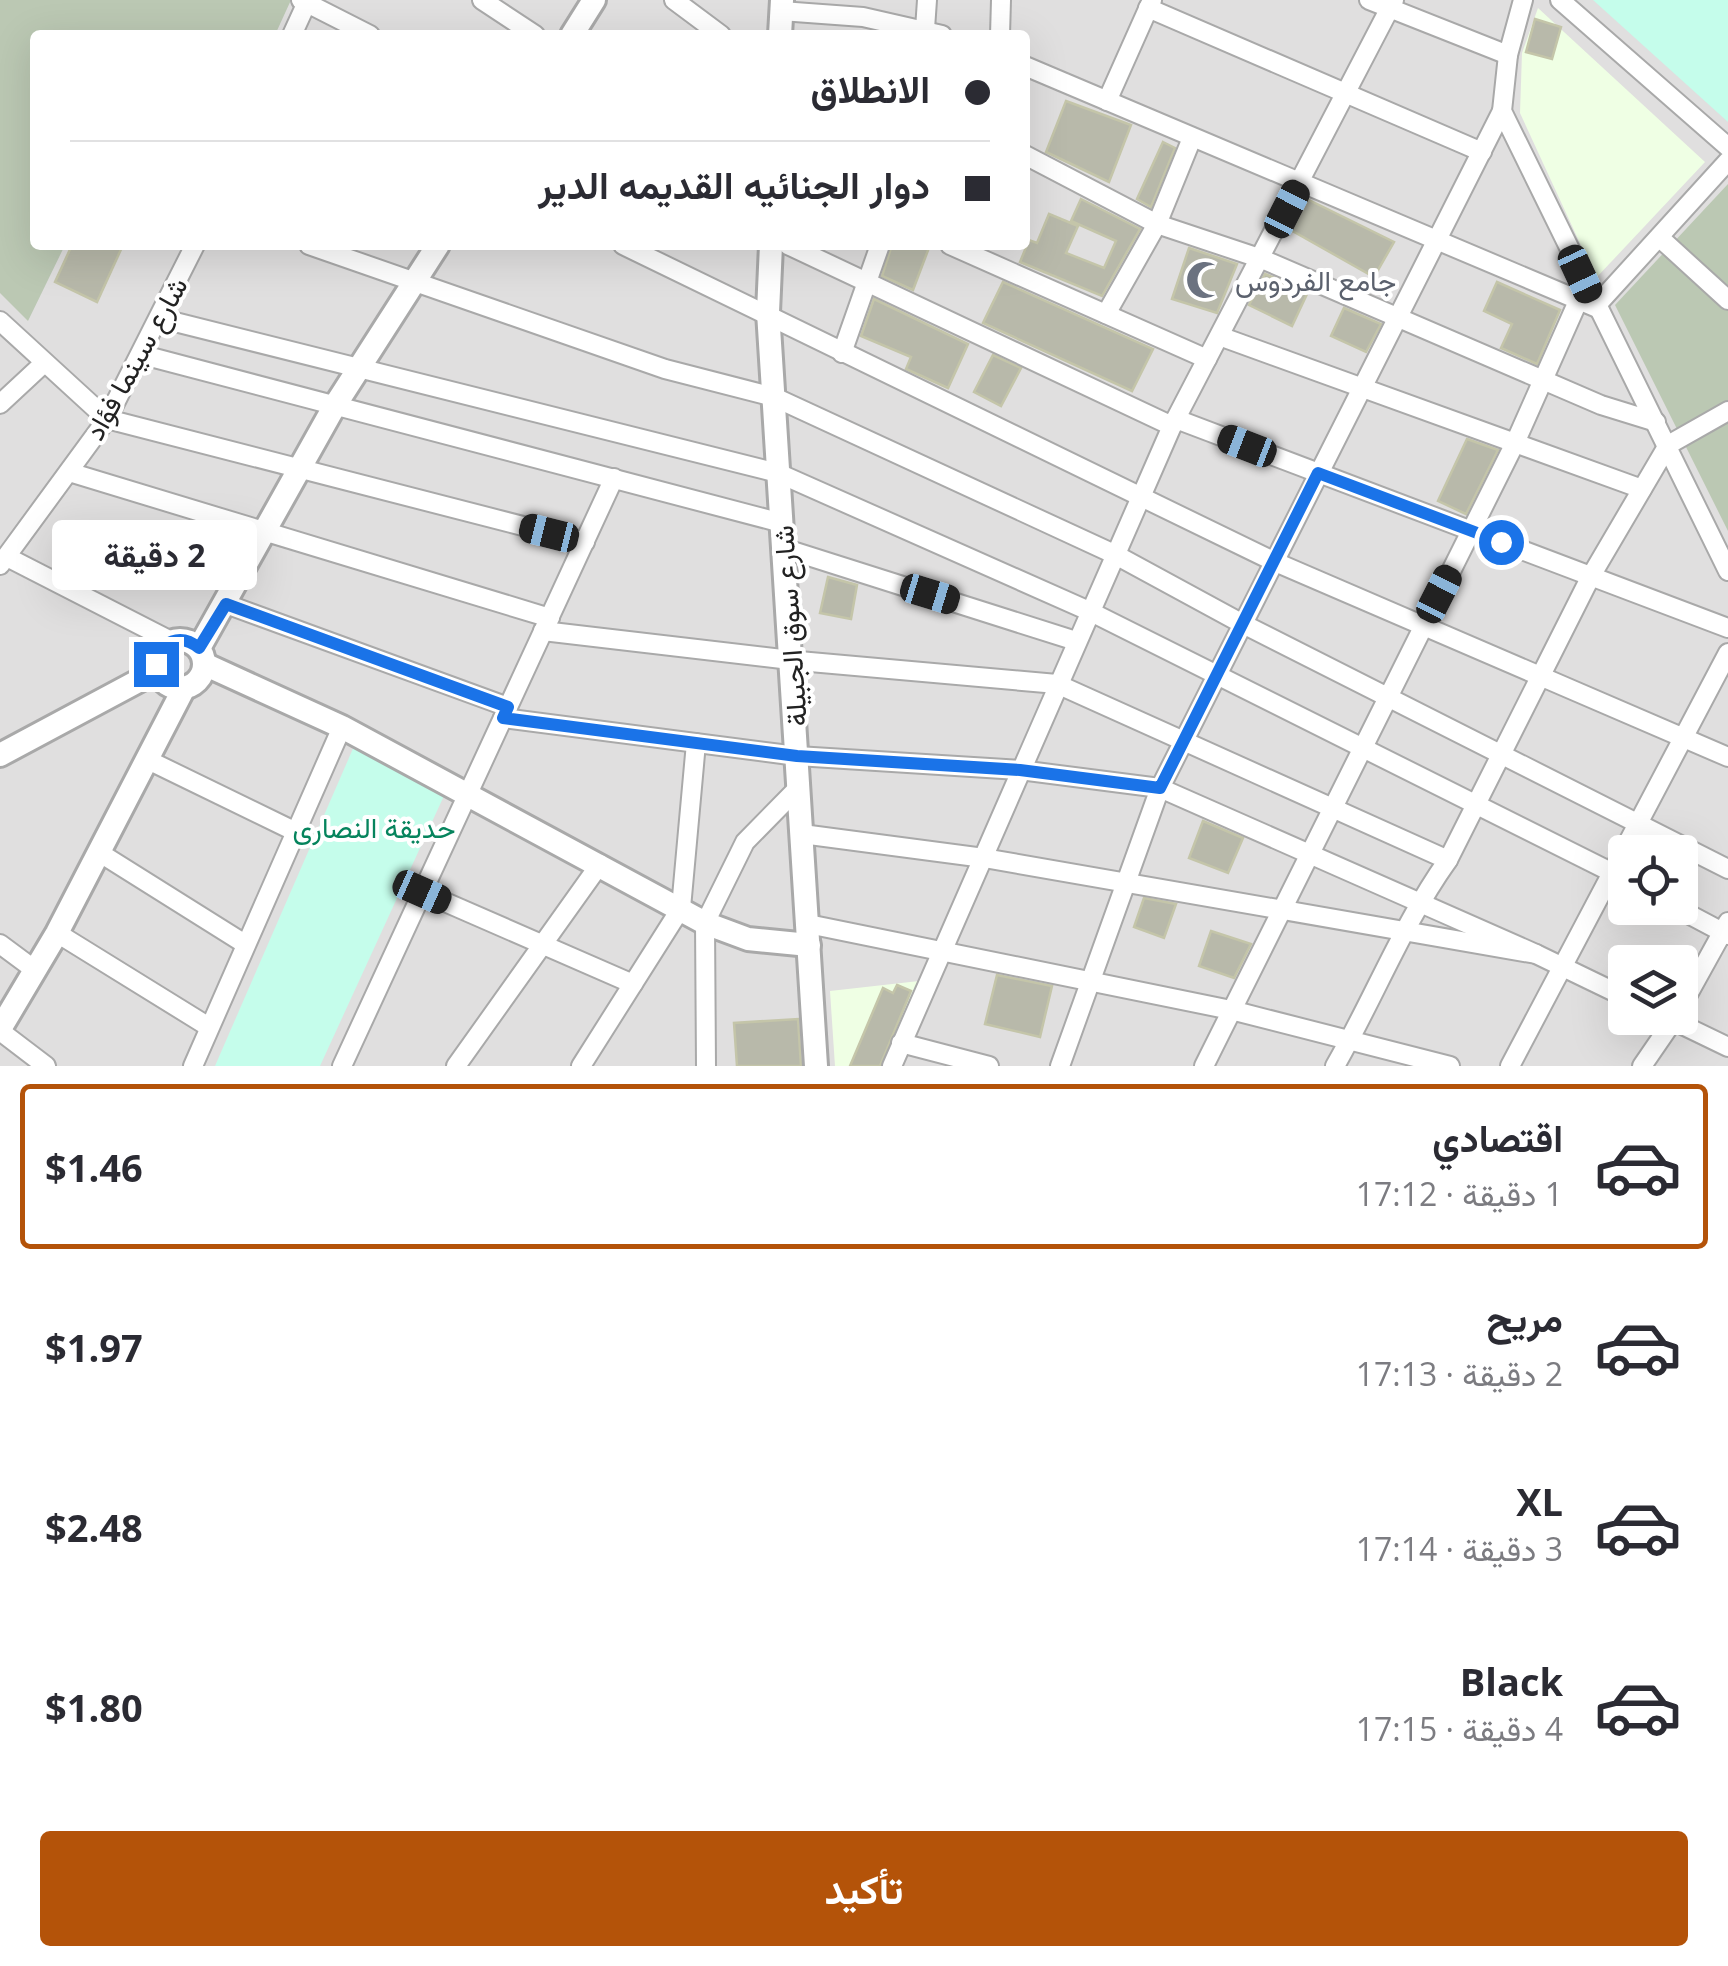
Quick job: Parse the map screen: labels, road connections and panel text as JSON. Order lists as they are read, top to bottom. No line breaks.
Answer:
{"streets":{"street":["شارع سينما فؤاد","شارع سوق الجبيلة"]},"parks":["حديقة النصارى"],"places":{"mosque":["جامع الفردوس"]},"page":{"banner":["الانطلاق","دوار الجنائيه القديمه الدير"],"bubble":"2 دقيقة","list":[{"name":"اقتصادي","note":"1 دقيقة · 17:12","value":"$1.46"},{"name":"مريح","note":"2 دقيقة · 17:13","value":"$1.97"},{"name":"XL","note":"3 دقيقة · 17:14","value":"$2.48"},{"name":"Black","note":"4 دقيقة · 17:15","value":"$1.80"}],"buttons":"تأكيد"}}
